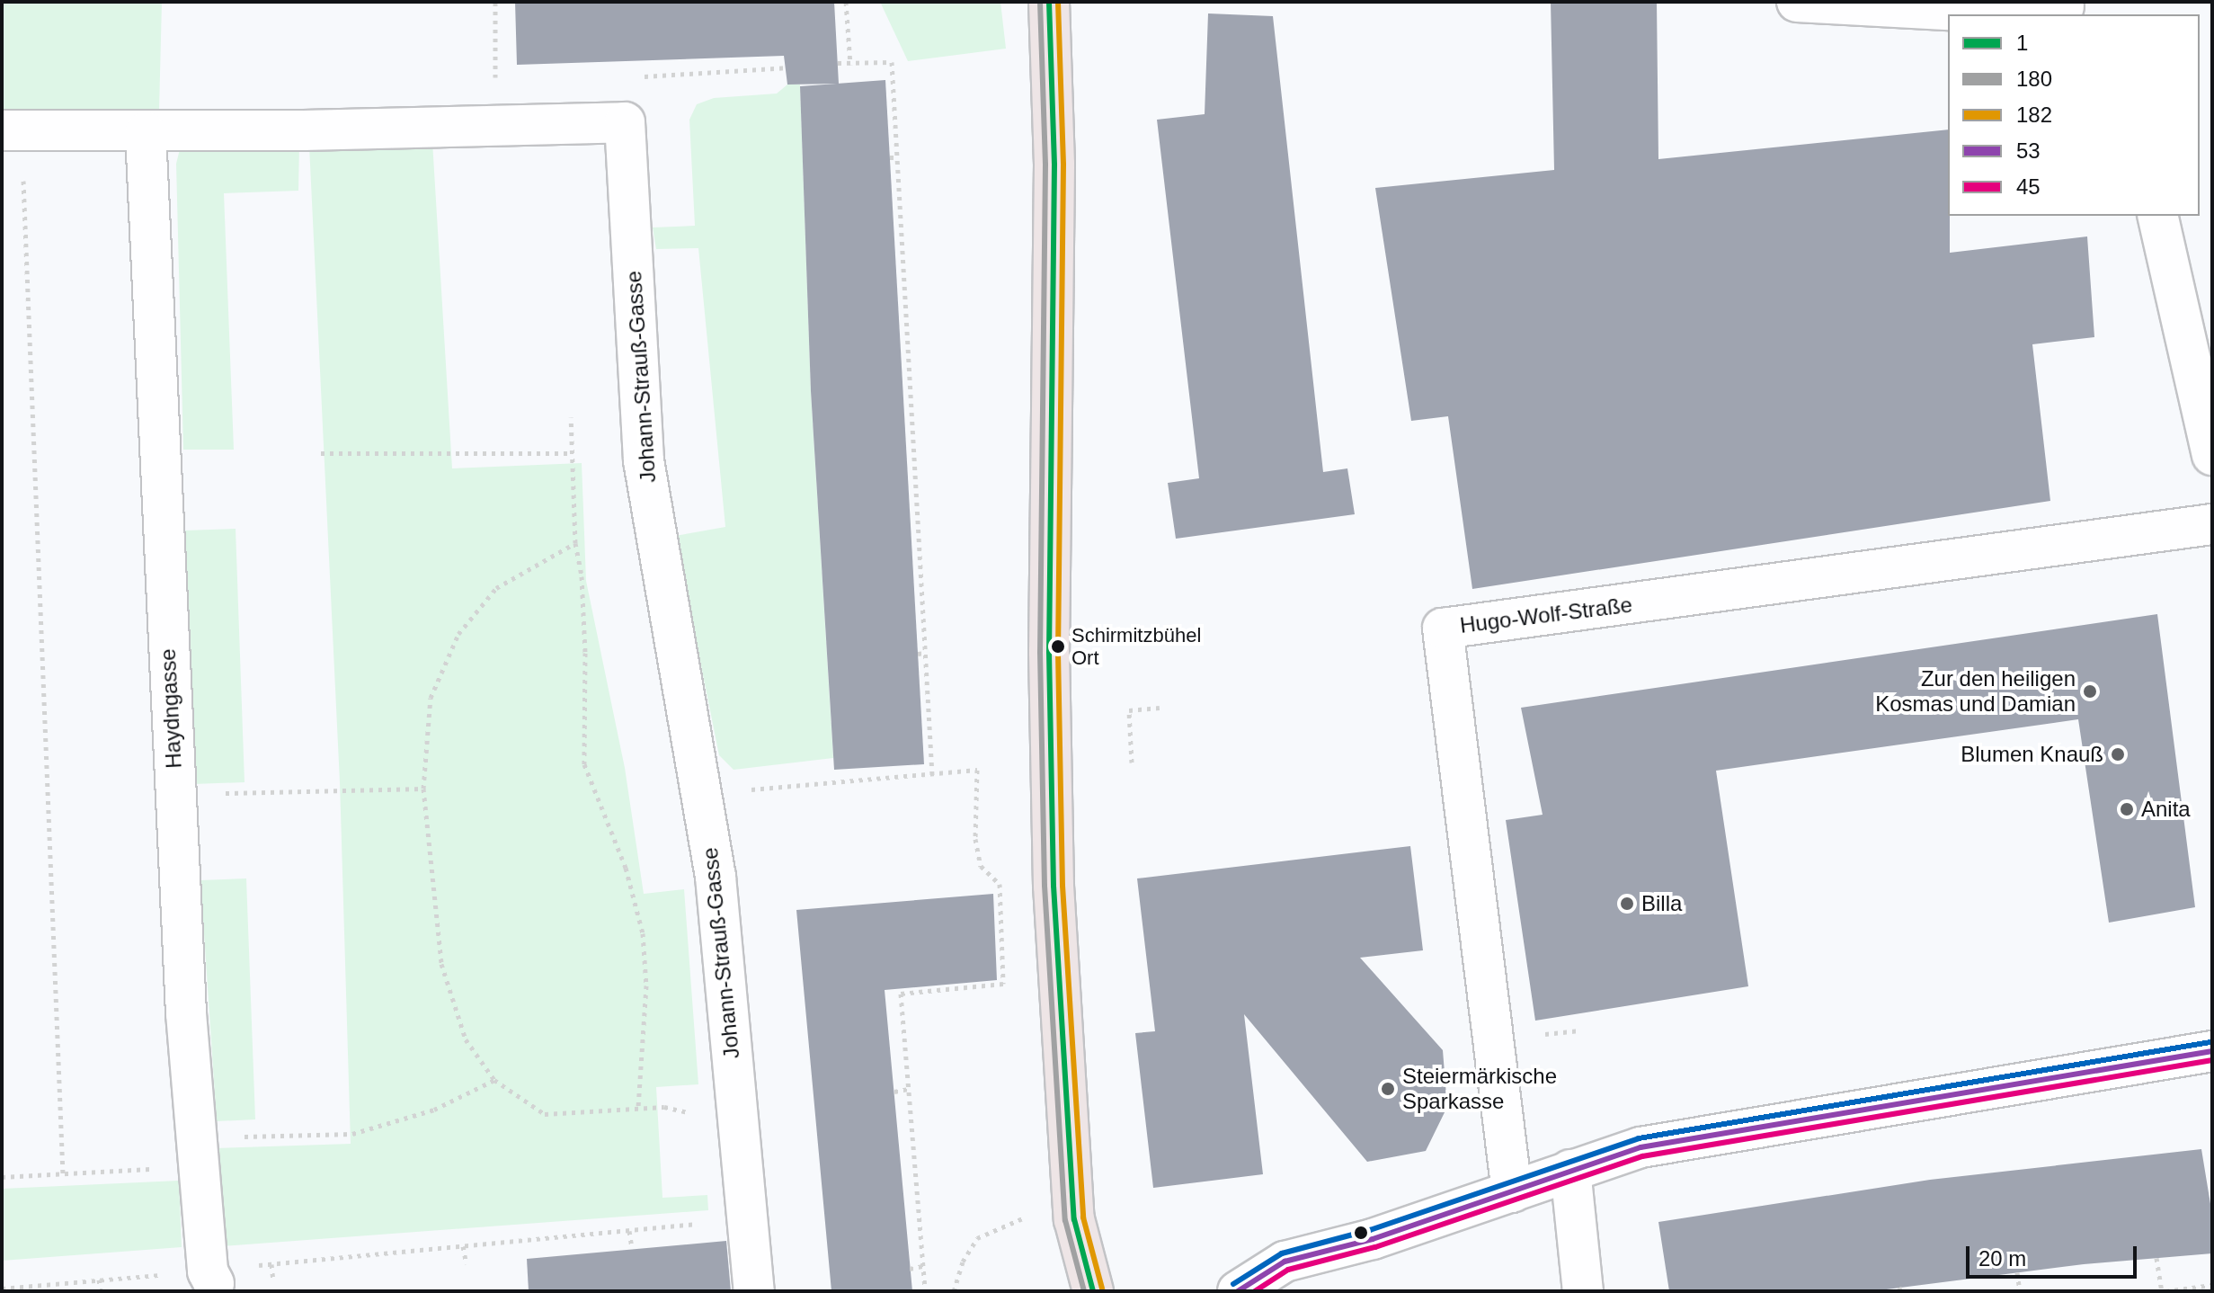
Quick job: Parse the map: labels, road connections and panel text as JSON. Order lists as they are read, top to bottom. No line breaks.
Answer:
{"streets":{"street":["Johann-Strauß-Gasse","Hugo-Wolf-Straße","Haydngasse"]},"crossings":[["Johann-Strauß-Gasse","Haydngasse"]],"places":["Schirmitzbühel Ort","Zur den heiligen Kosmas und Damian","Blumen Knauß","Anita","Billa","Steiermärkische Sparkasse"],"lines":["transit line 1","transit line 180","transit line 182","transit line 53","transit line 45"],"legend":["1","180","182","53","45"],"scale_bar":"20 m"}
